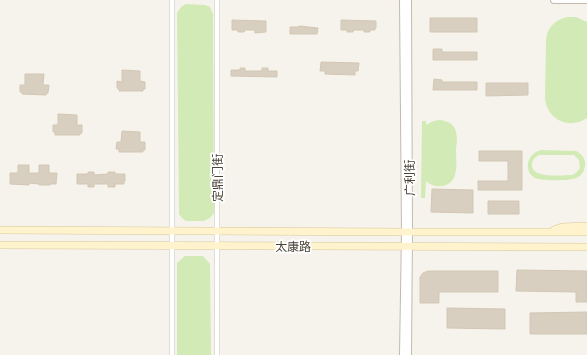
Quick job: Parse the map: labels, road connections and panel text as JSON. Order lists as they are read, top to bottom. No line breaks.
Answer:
{"streets":{"main road":["太康路"],"street":["定鼎门街","广利街"]},"crossings":[["定鼎门街","太康路"],["广利街","太康路"]]}
